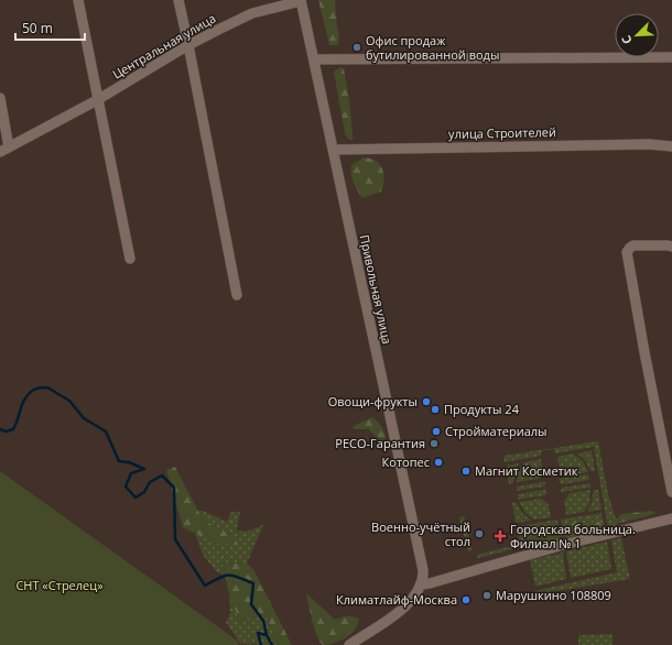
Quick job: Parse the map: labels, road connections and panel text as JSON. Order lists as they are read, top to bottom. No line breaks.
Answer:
{"streets":{"street":["Центральная улица","улица Строителей","Привольная улица"]},"crossings":[["Центральная улица","Привольная улица"],["улица Строителей","Привольная улица"]],"parks":["СНТ «Стрелец»"],"places":{"other":["Офис продаж бутилированной воды","Овощи-фрукты","Продукты 24","Стройматериалы","РЕСО-Гарантия","Котопес","Магнит Косметик","Военно-учётный стол","Марушкино 108809","Климатлайф-Москва"],"health":["Городская больница. Филиал № 1"]},"scale_bar":"50 m","north":"bottom left"}
